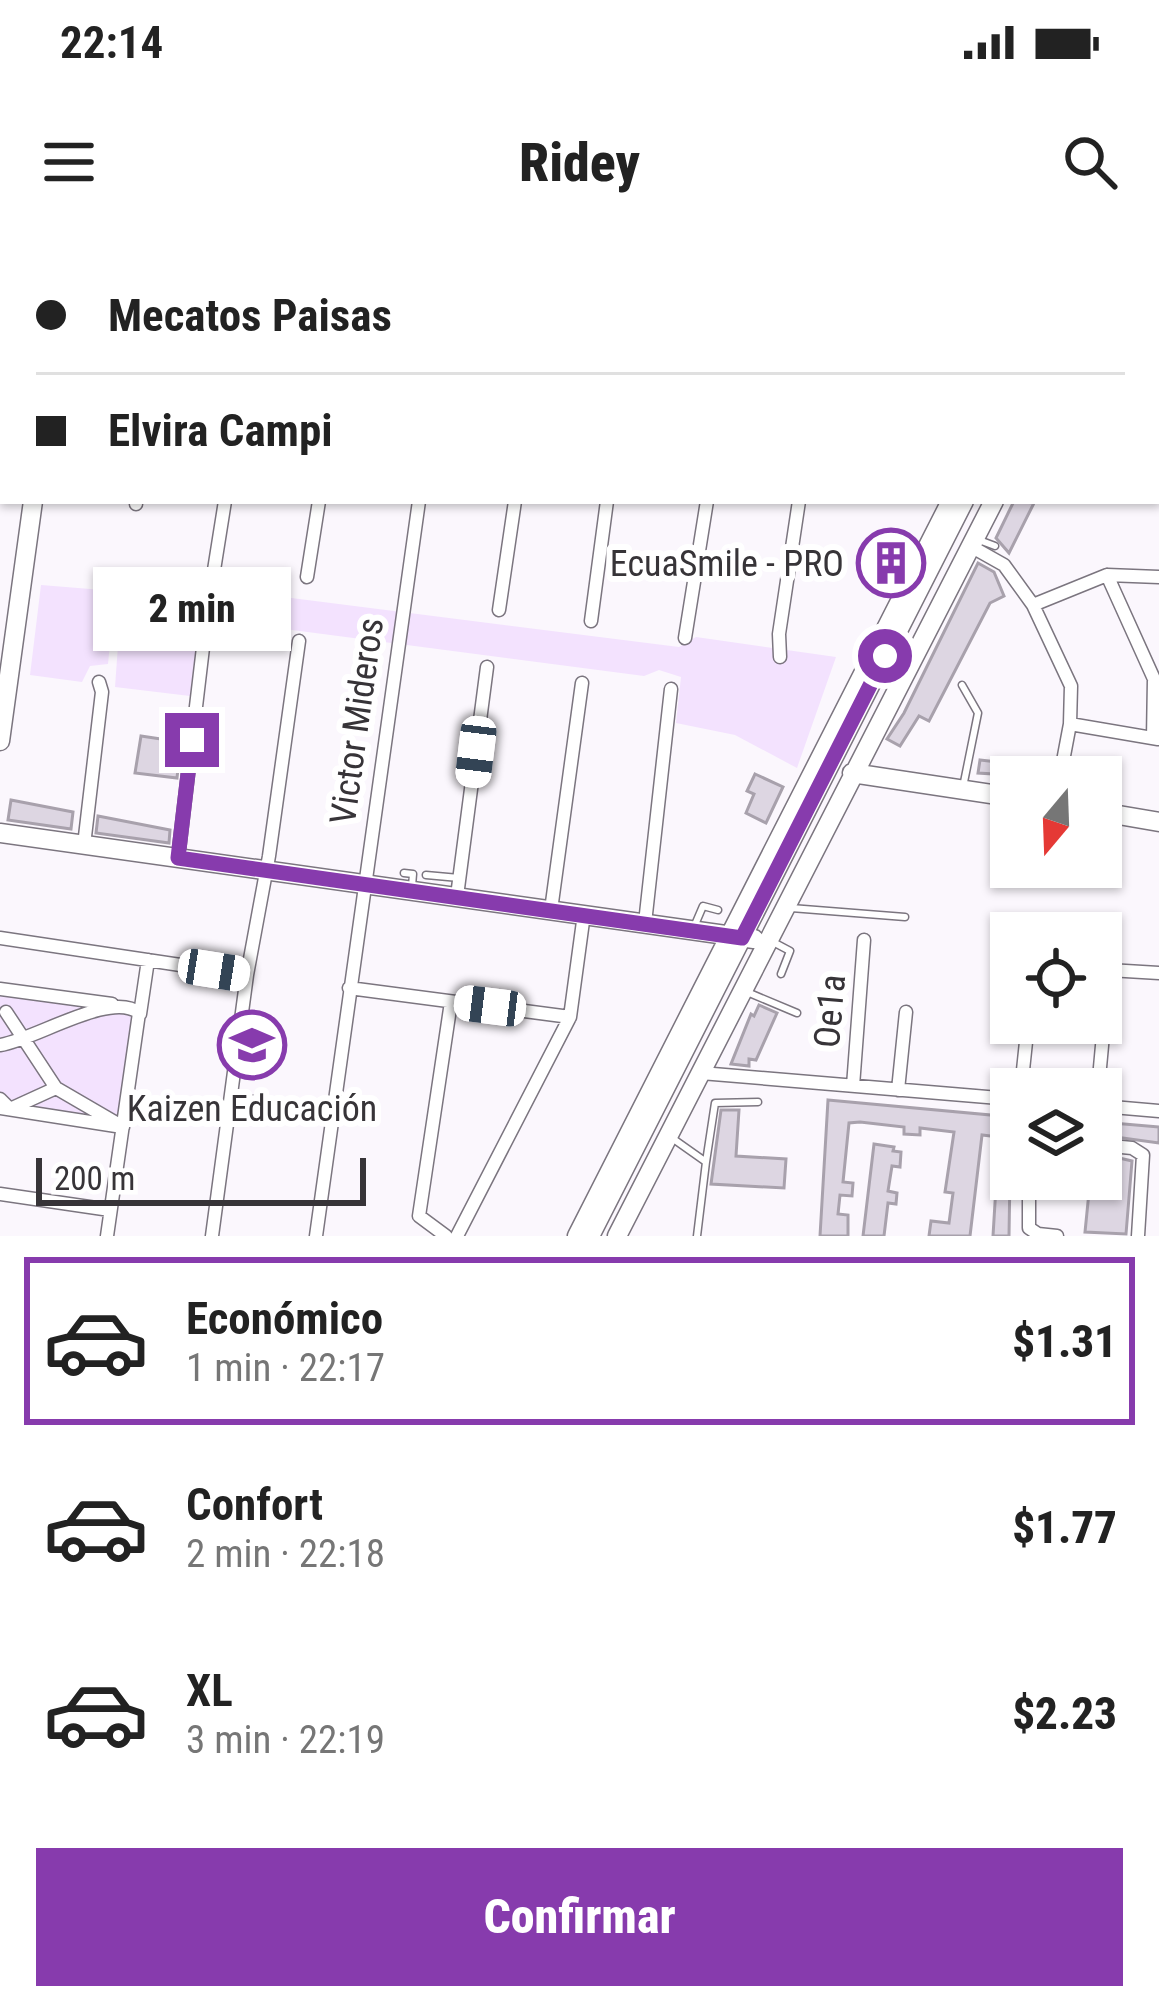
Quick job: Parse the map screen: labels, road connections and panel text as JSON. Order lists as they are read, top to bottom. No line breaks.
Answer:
{"streets":{"street":["Victor Mideros","Oe1a"]},"places":{"building":["EcuaSmile - PRO"],"school or university":["Kaizen Educación"]},"scale_bar":"200 m","north":"bottom","page":{"status":"22:14","header":"Ridey","banner":["Mecatos Paisas","Elvira Campi"],"bubble":"2 min","scale":"200 m","list":[{"name":"Económico","note":"1 min · 22:17","value":"$1.31"},{"name":"Confort","note":"2 min · 22:18","value":"$1.77"},{"name":"XL","note":"3 min · 22:19","value":"$2.23"}],"buttons":"Confirmar"}}
